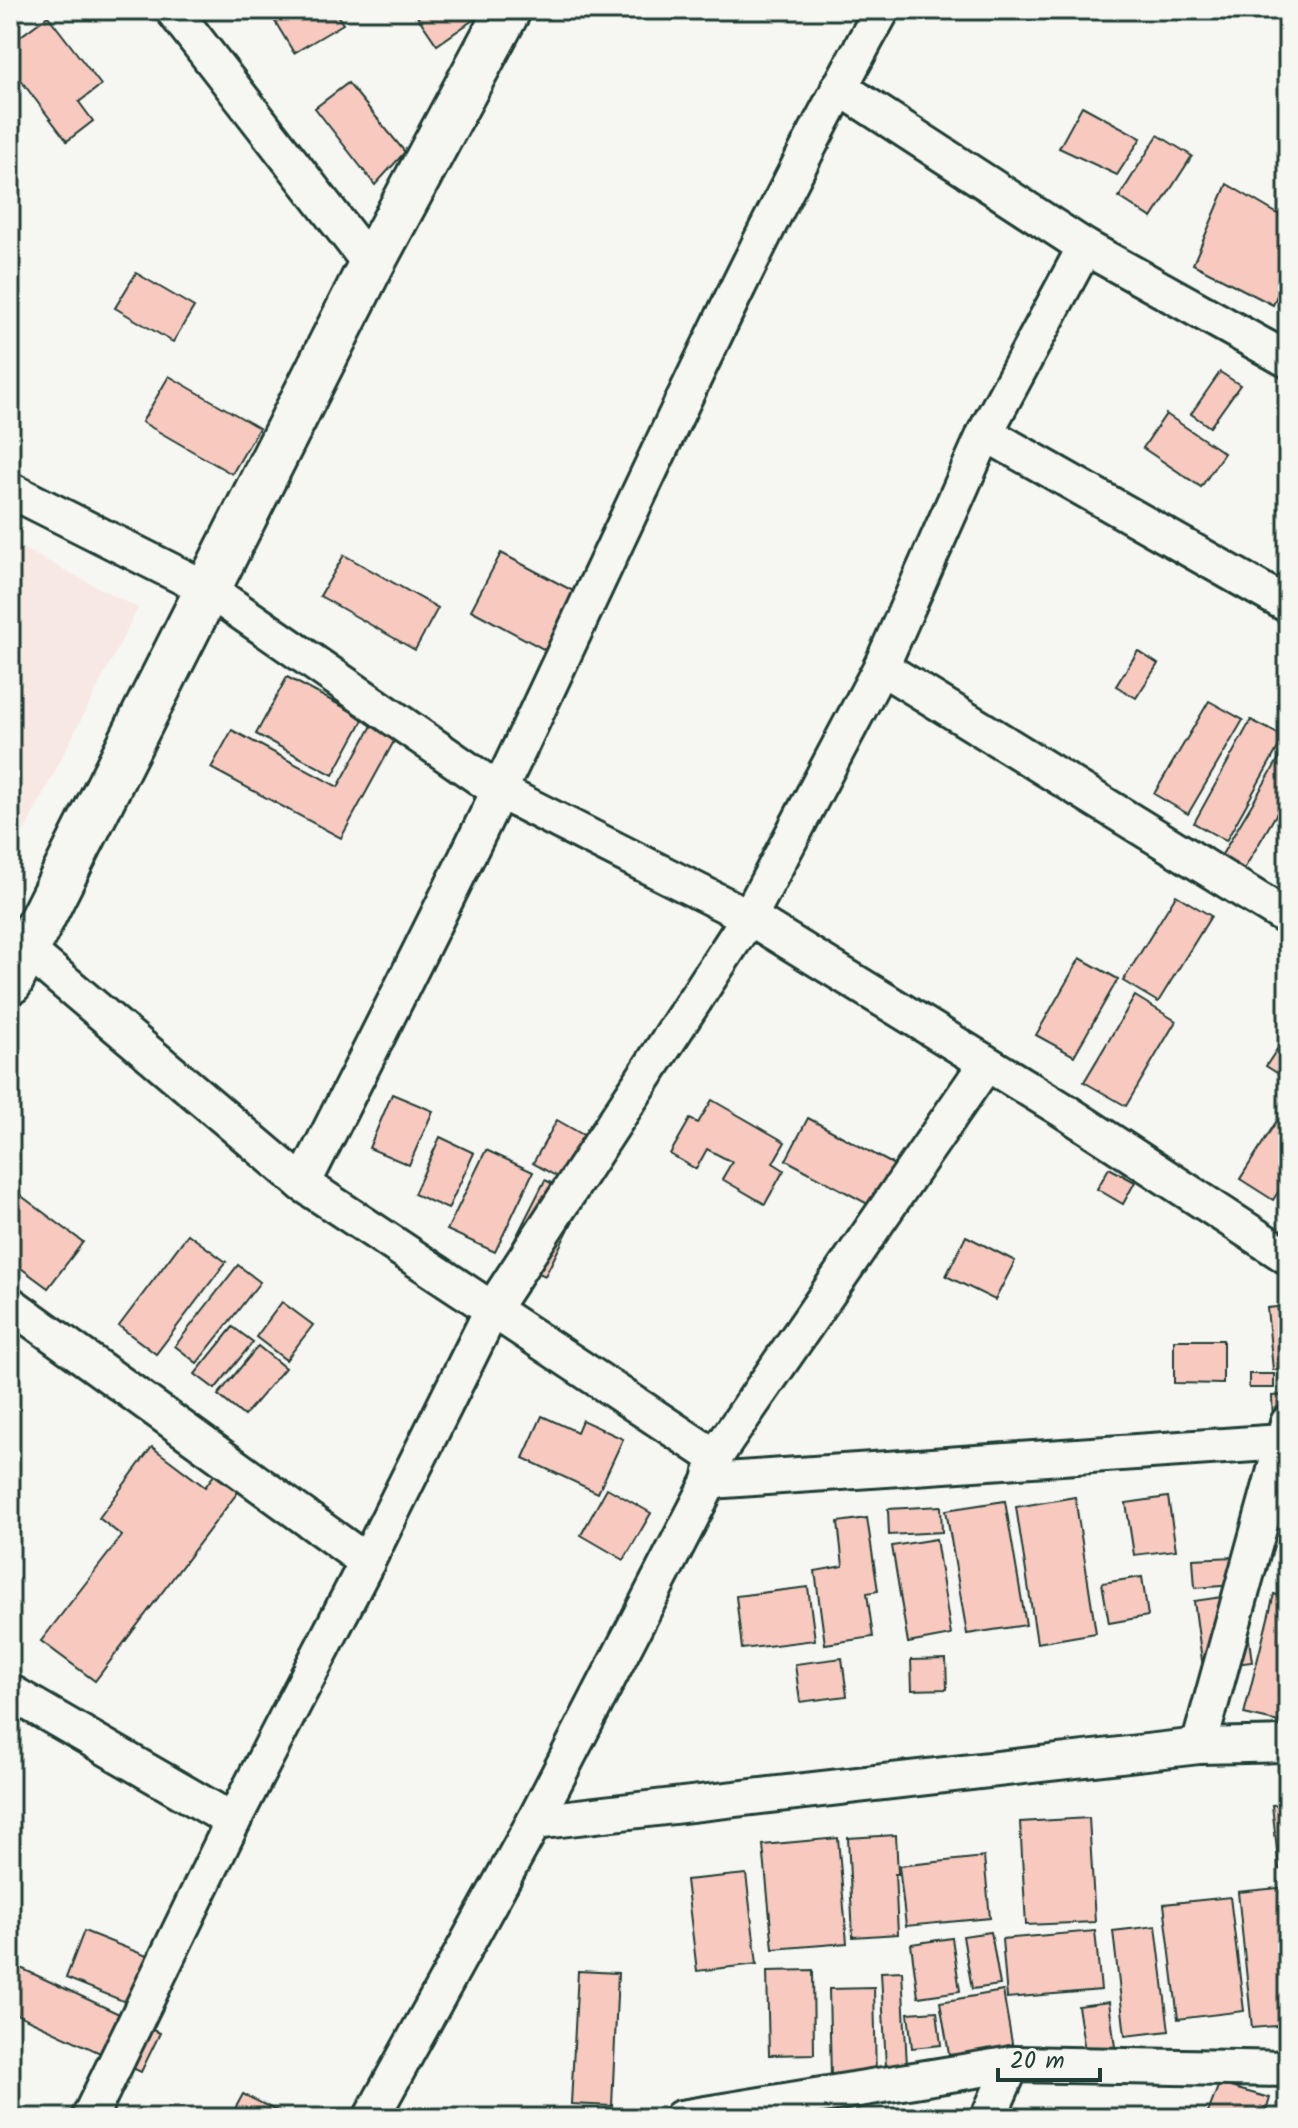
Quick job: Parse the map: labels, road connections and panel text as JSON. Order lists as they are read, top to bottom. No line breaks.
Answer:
{"scale_bar":"20 m"}
